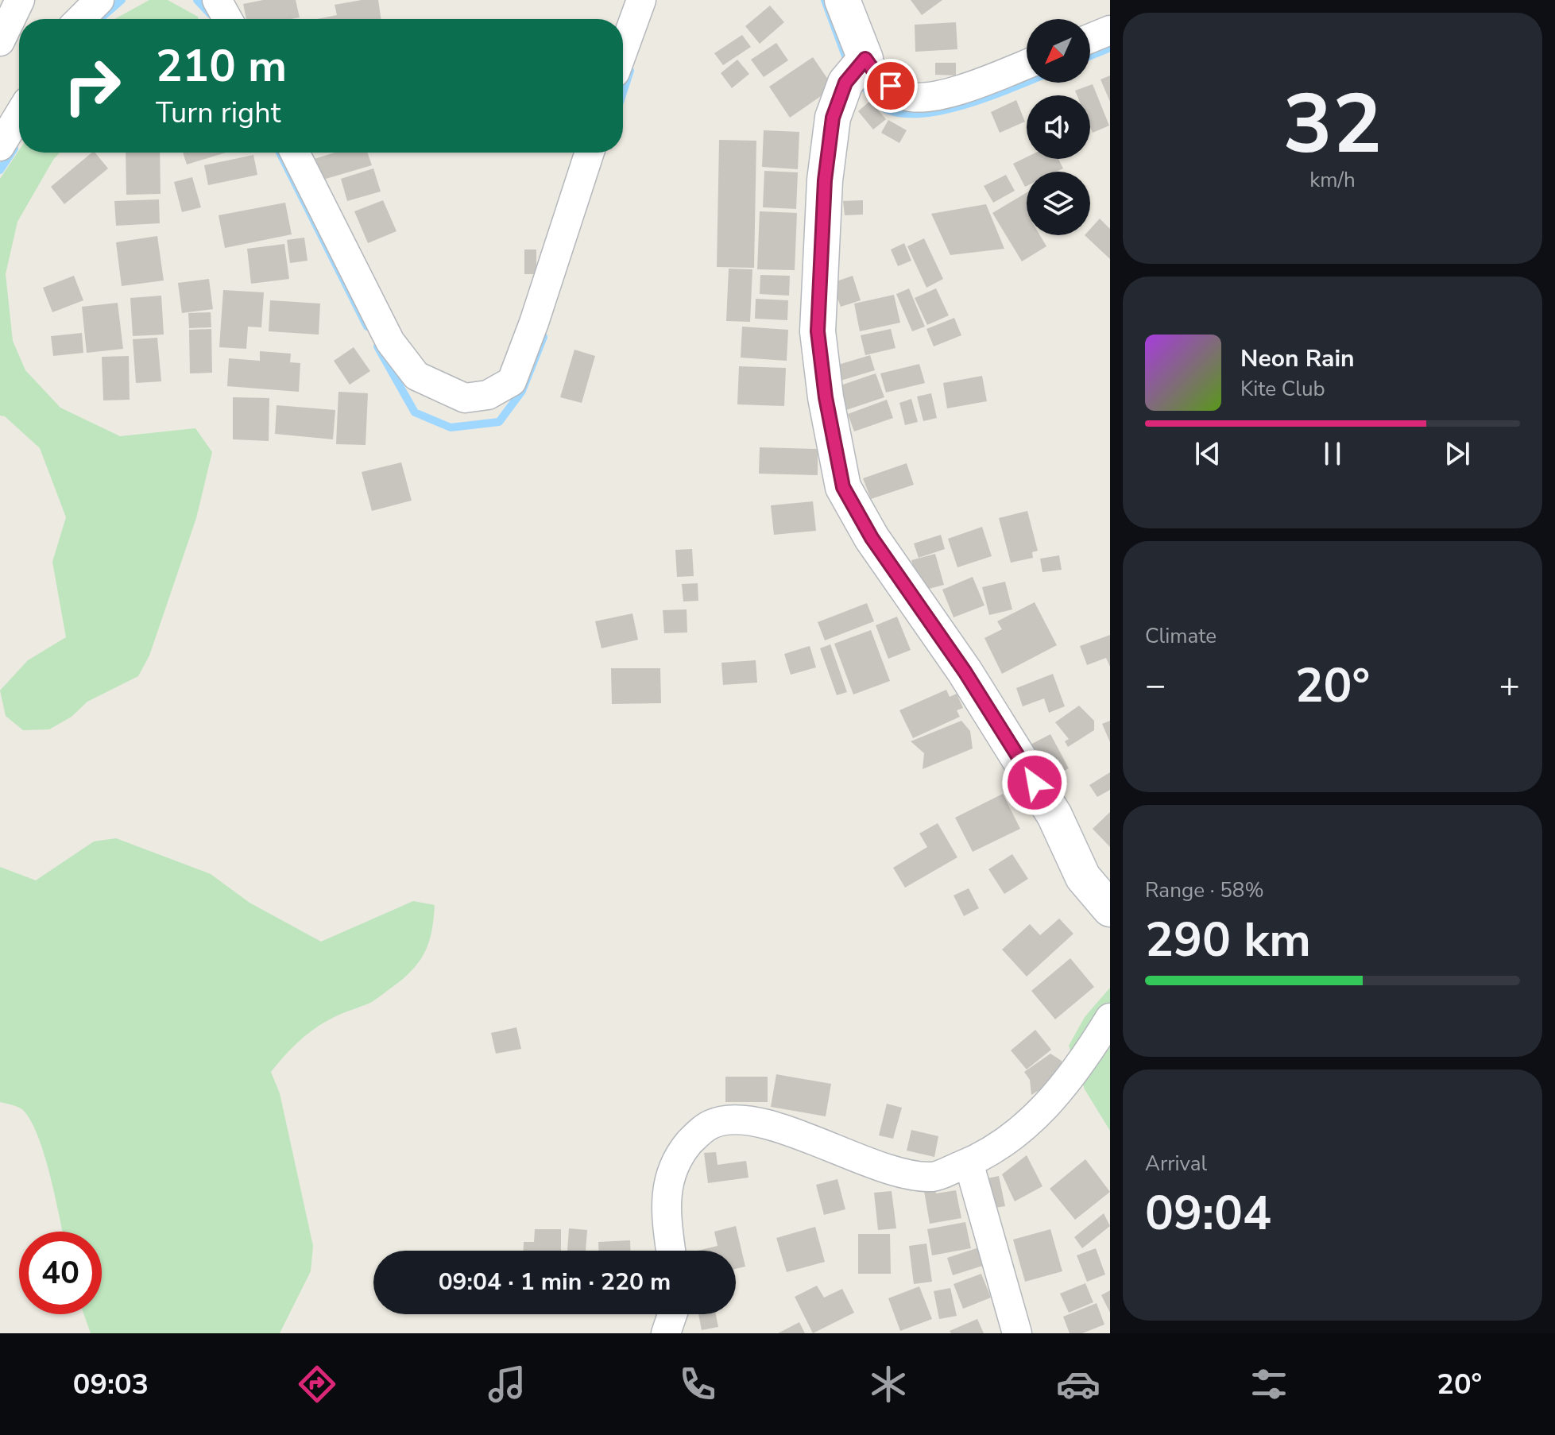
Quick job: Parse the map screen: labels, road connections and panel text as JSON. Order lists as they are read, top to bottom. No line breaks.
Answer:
{"north":"bottom left","page":{"tile":[["32","km/h"],"Climate",["Range · 58%","290 km"],["Arrival","09:04"]],"turn":["210 m","Turn right"],"song":["Neon Rain","Kite Club"],"heat":["−","20°","+"],"limit":"40","trip":"09:04 · 1 min · 220 m","tabs":["09:03","20°"]}}
